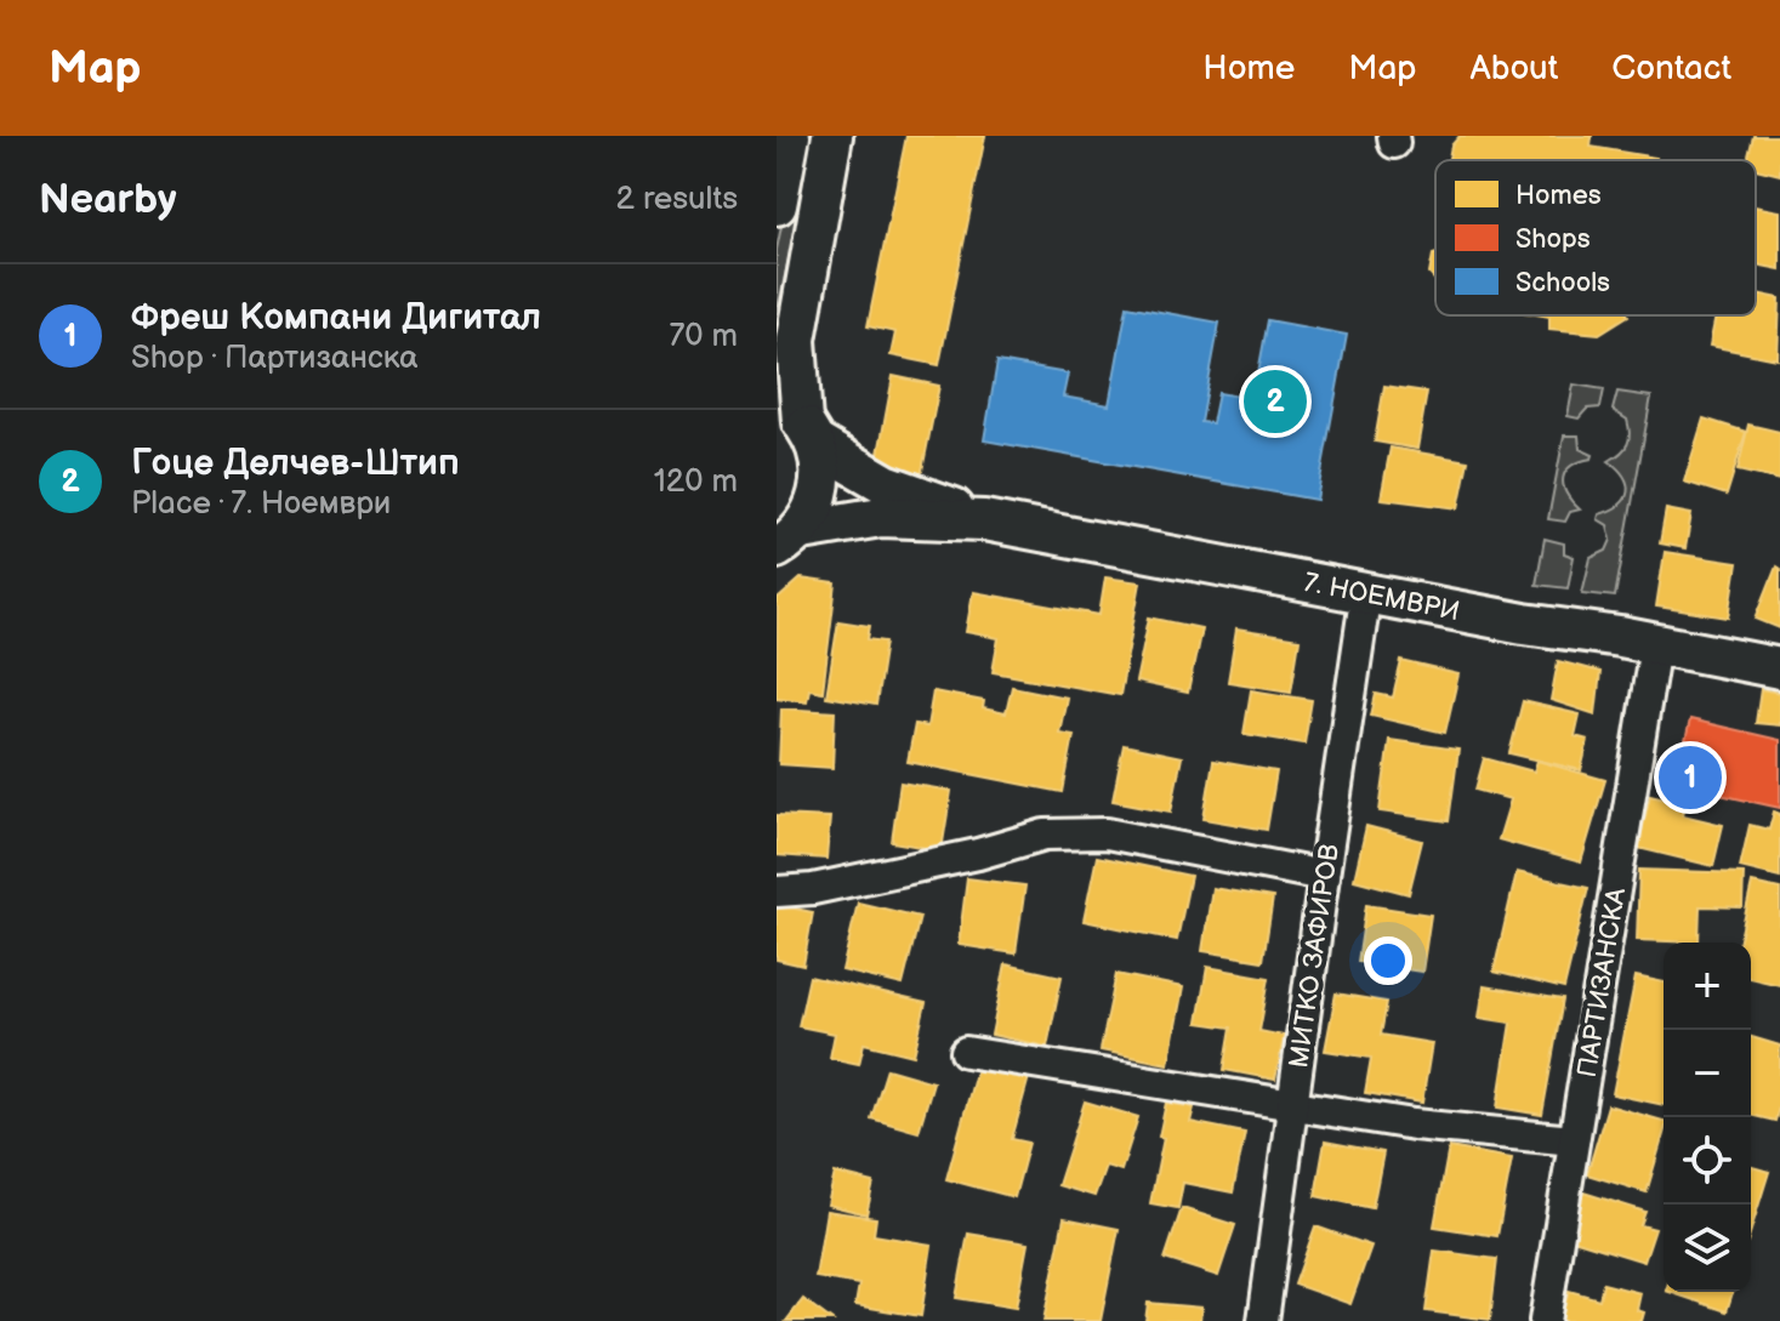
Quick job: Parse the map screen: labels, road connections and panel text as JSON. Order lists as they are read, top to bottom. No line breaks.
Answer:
{"streets":{"main road":["7. НОЕМВРИ"],"street":["МИТКО ЗАФИРОВ","ПАРТИЗАНСКА"]},"crossings":[["7. НОЕМВРИ","МИТКО ЗАФИРОВ"],["7. НОЕМВРИ","ПАРТИЗАНСКА"]],"legend":["Homes","Shops","Schools"],"page":{"header":"Map","nav":["Home","Map","About","Contact"],"heading":["Nearby","2 results"],"list":[{"mark":"1","name":"Фреш Компани Дигитал","note":"Shop · Партизанска","value":"70 m"},{"mark":"2","name":"Гоце Делчев-Штип","note":"Place · 7. Ноември","value":"120 m"}],"pins":["2","1"],"map_buttons":["+","−"]}}
